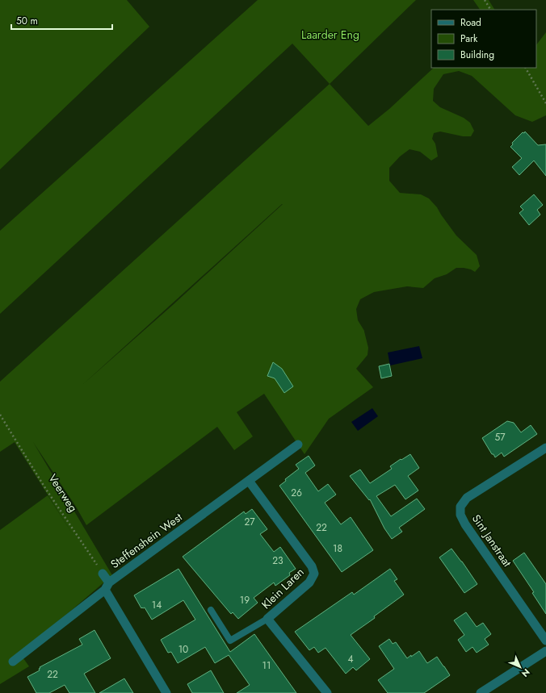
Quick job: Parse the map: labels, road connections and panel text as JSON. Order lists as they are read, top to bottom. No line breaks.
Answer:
{"streets":{"street":["Steffenshein West","Sint Janstraat","Klein Laren"],"path":["Veerweg"]},"crossings":[["Steffenshein West","Klein Laren"]],"parks":["Laarder Eng"],"house_numbers":["57","26","27","22","18","23","19","14","10","4","11","22"],"legend":["Road","Park","Building"],"scale_bar":"50 m","north":"bottom right"}
